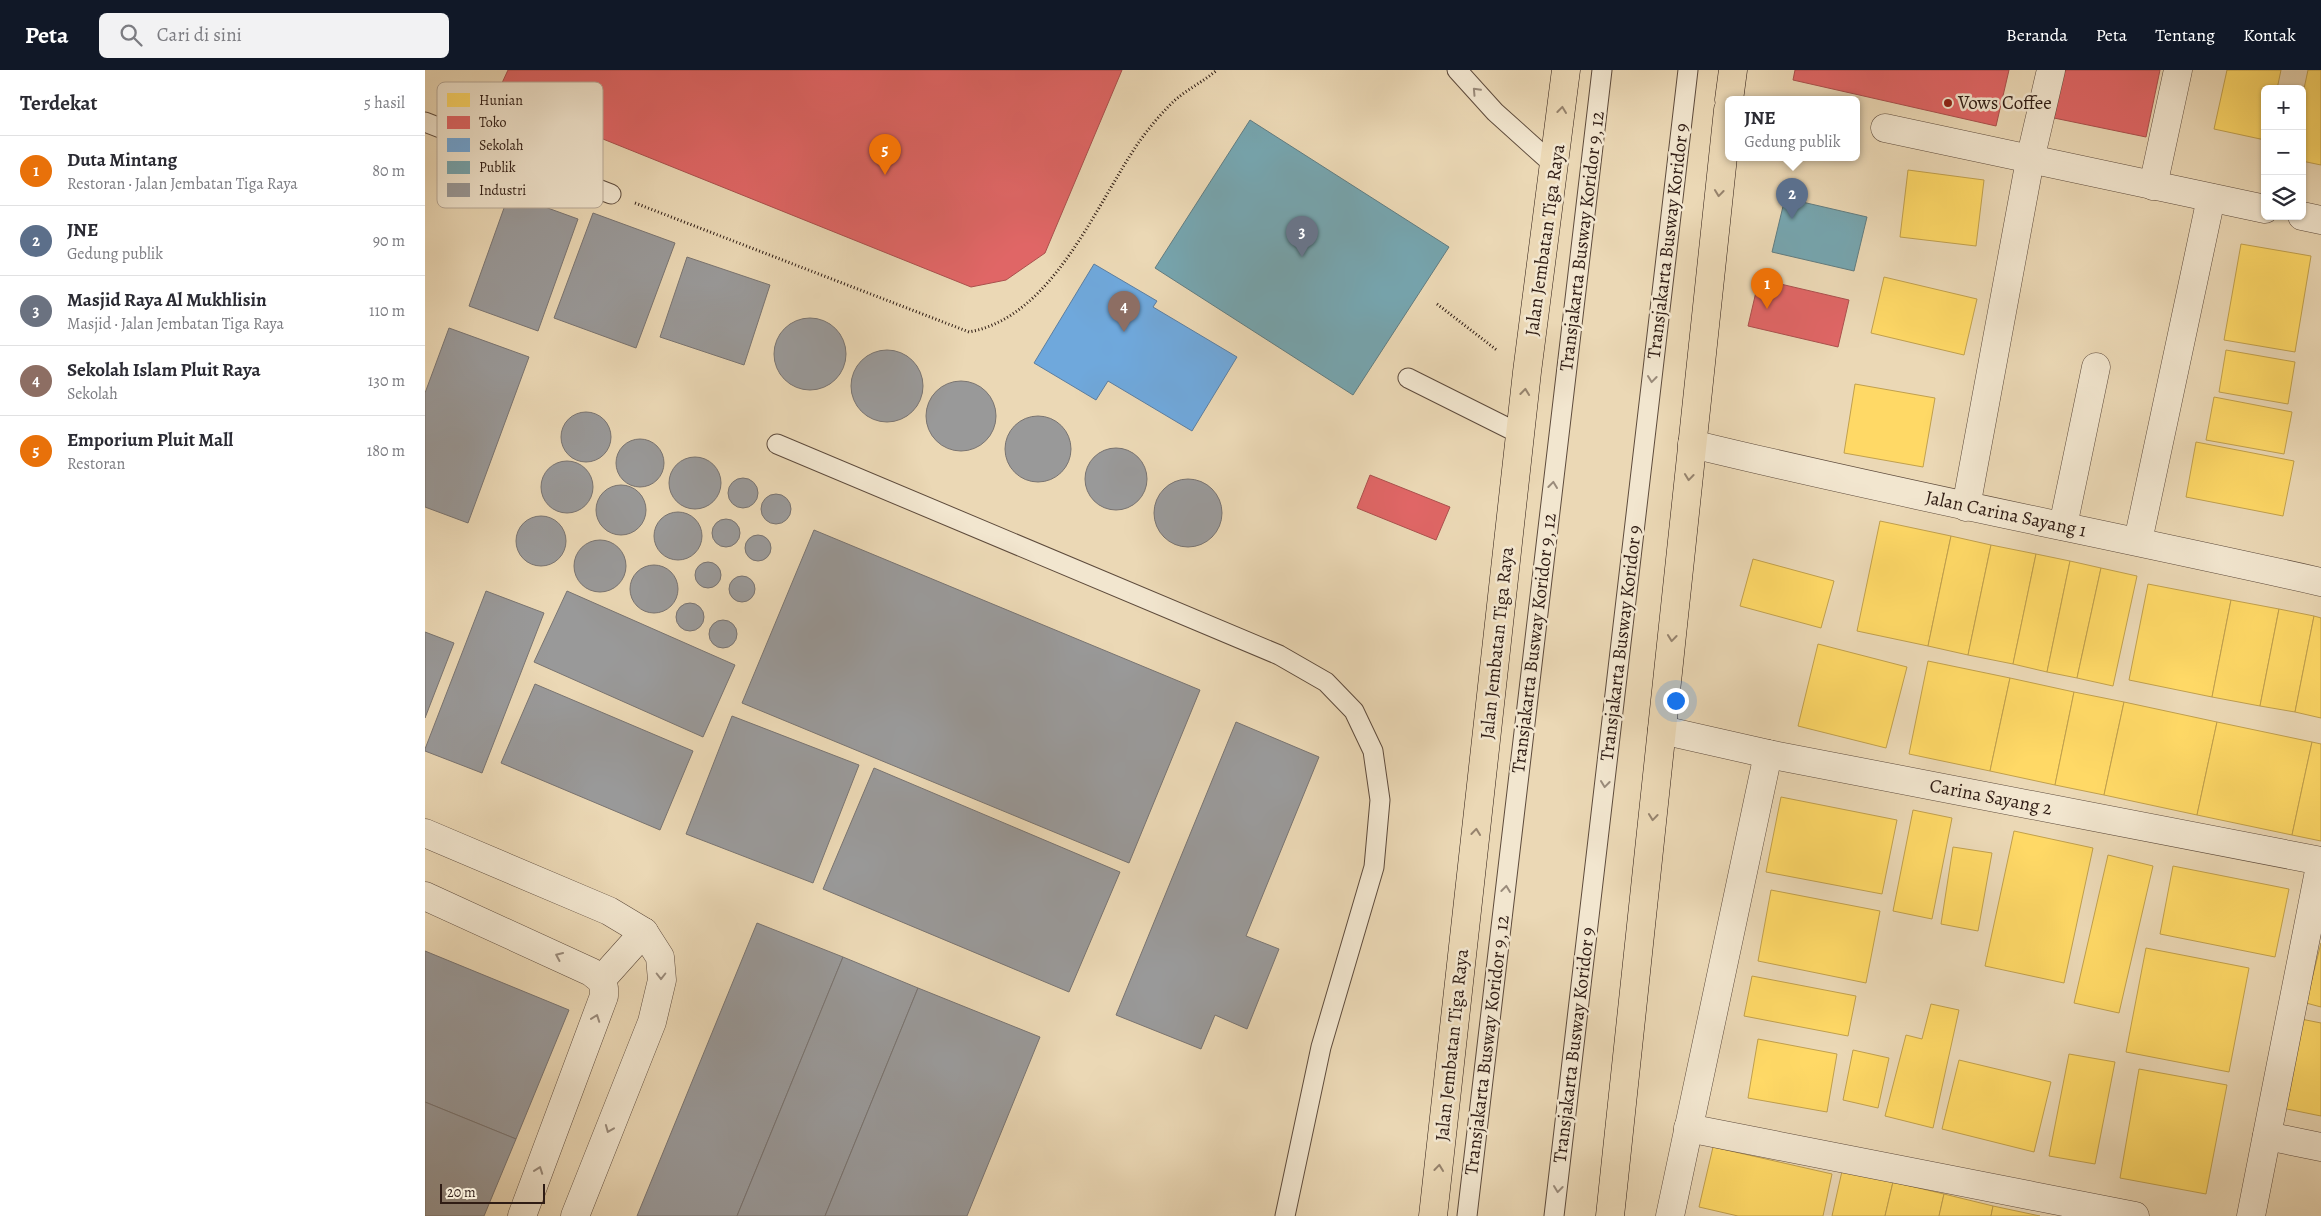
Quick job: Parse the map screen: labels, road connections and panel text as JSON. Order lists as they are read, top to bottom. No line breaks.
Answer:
{"streets":{"highway":["Jalan Jembatan Tiga Raya"],"street":["Jalan Carina Sayang 1","Carina Sayang 2"],"lane":["Transjakarta Busway Koridor 9, 12","Transjakarta Busway Koridor 9"]},"one_way":["Transjakarta Busway Koridor 9, 12","Transjakarta Busway Koridor 9"],"places":["Vows Coffee"],"legend":["Hunian","Toko","Sekolah","Publik","Industri"],"scale_bar":"20 m","page":{"header":"Peta","search":"Cari di sini","nav":["Beranda","Peta","Tentang","Kontak"],"heading":["Terdekat","5 hasil"],"map_buttons":["+","−"],"popup":["JNE","Gedung publik"],"pins":["5","2","3","1","4"],"list":[{"mark":"1","name":"Duta Mintang","note":"Restoran · Jalan Jembatan Tiga Raya","value":"80 m"},{"mark":"2","name":"JNE","note":"Gedung publik","value":"90 m"},{"mark":"3","name":"Masjid Raya Al Mukhlisin","note":"Masjid · Jalan Jembatan Tiga Raya","value":"110 m"},{"mark":"4","name":"Sekolah Islam Pluit Raya","note":"Sekolah","value":"130 m"},{"mark":"5","name":"Emporium Pluit Mall","note":"Restoran","value":"180 m"}],"scale":"20 m"}}
